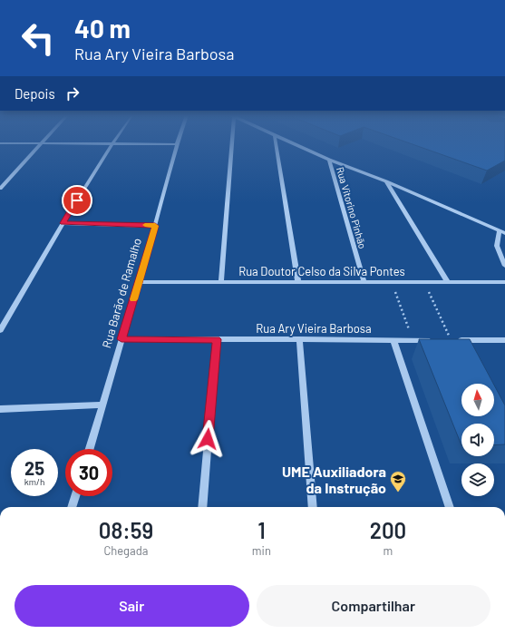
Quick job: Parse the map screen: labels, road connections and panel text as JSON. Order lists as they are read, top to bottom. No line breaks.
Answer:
{"streets":{"street":["Rua Vitorino Pinhão","Rua Doutor Celso da Silva Pontes","Rua Barão de Ramalho","Rua Ary Vieira Barbosa"]},"crossings":[["Rua Vitorino Pinhão","Rua Doutor Celso da Silva Pontes"],["Rua Doutor Celso da Silva Pontes","Rua Barão de Ramalho"],["Rua Barão de Ramalho","Rua Ary Vieira Barbosa"]],"places":{"school or university":["UME Auxiliadora da Instrução"]},"north":"top","page":{"turn":["40 m","Rua Ary Vieira Barbosa"],"then":"Depois","speed":"25 km/h","limit":"30","eta":["08:59","Chegada","1","min","200","m"],"buttons":["Sair","Compartilhar"]}}
